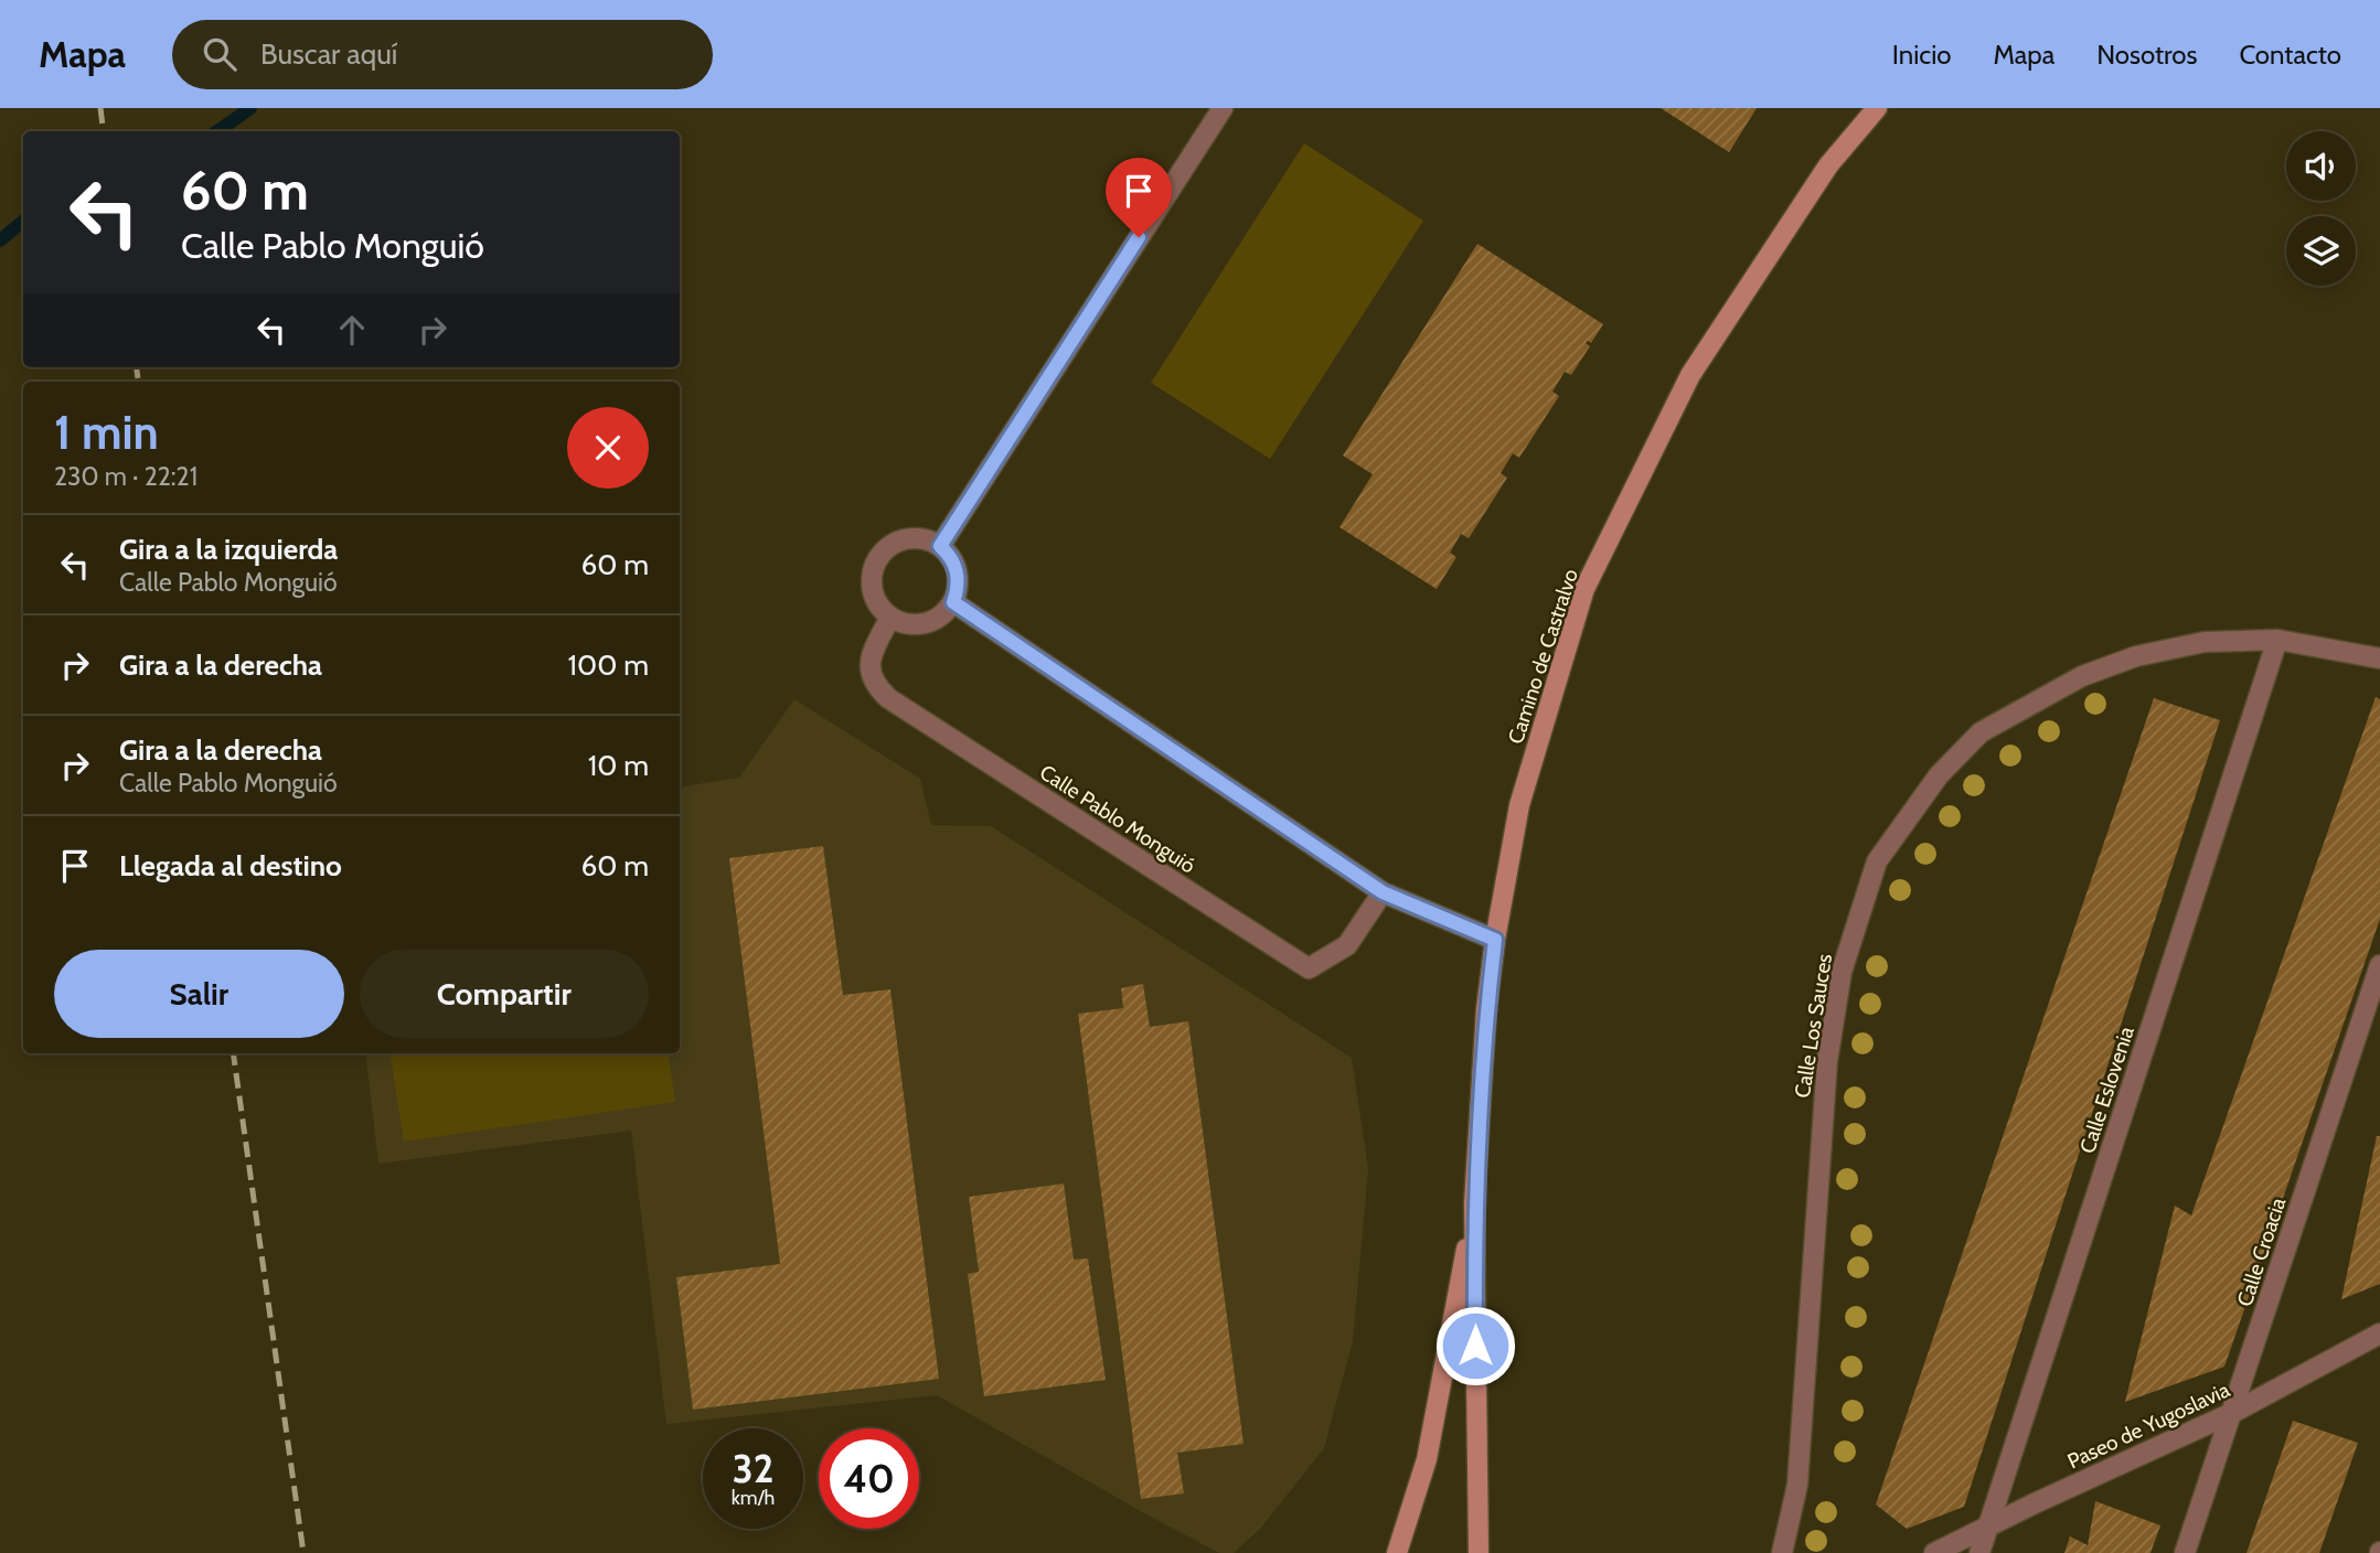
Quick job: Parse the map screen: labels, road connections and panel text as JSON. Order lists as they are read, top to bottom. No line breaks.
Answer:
{"streets":{"street":["Camino de Castralvo","Calle Pablo Monguió","Calle Los Sauces","Calle Eslovenia","Calle Croacia","Paseo de Yugoslavia"]},"crossings":[["Calle Los Sauces","Calle Eslovenia"],["Calle Eslovenia","Paseo de Yugoslavia"],["Calle Croacia","Paseo de Yugoslavia"]],"page":{"header":"Mapa","search":"Buscar aquí","nav":["Inicio","Mapa","Nosotros","Contacto"],"turn":["60 m","Calle Pablo Monguió"],"heading":["1 min","230 m · 22:21"],"list":[{"name":"Gira a la izquierda","note":"Calle Pablo Monguió","value":"60 m"},{"name":"Gira a la derecha","value":"100 m"},{"name":"Gira a la derecha","note":"Calle Pablo Monguió","value":"10 m"},{"name":"Llegada al destino","value":"60 m"}],"buttons":["Salir","Compartir"],"speed":"32 km/h","limit":"40"}}
